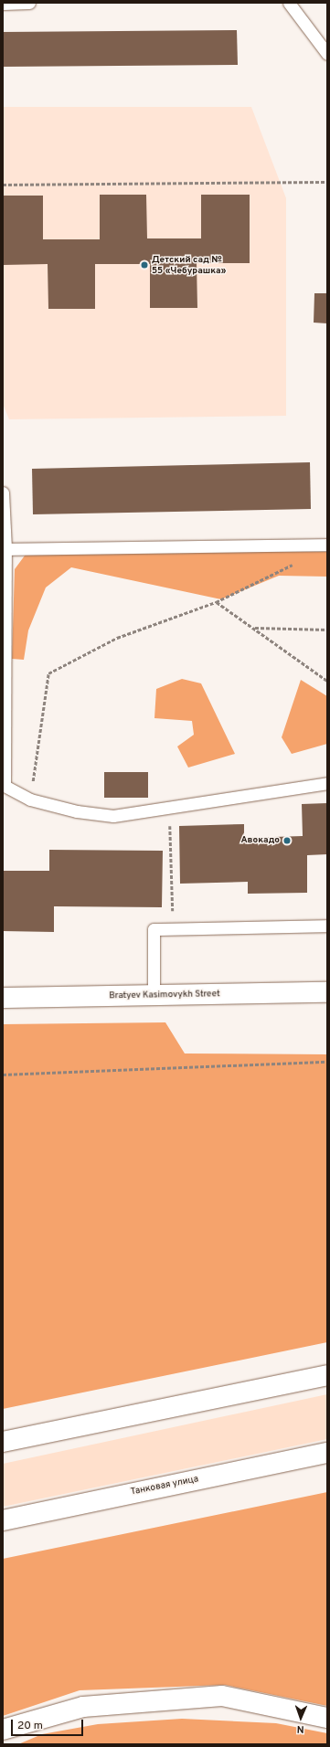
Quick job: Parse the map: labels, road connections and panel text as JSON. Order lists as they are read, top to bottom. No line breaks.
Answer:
{"streets":{"street":["Bratyev Kasimovykh Street","Танковая улица"]},"places":["Детский сад № 55 «Чебурашка»","Авокадо"],"scale_bar":"20 m","north":"bottom"}
